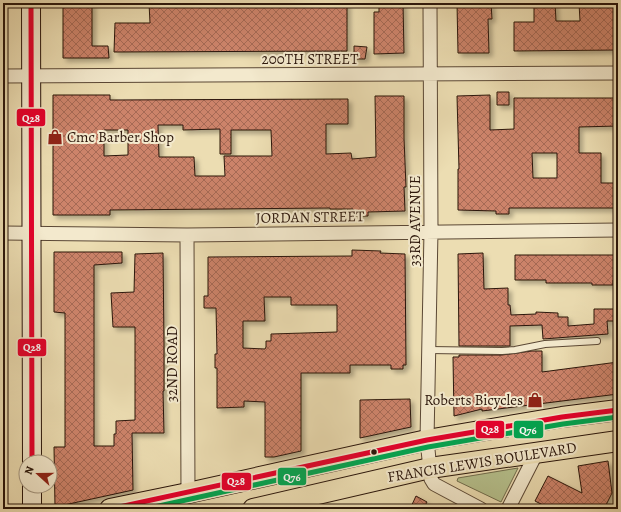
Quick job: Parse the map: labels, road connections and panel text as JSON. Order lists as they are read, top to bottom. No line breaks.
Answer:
{"streets":{"main road":["FRANCIS LEWIS BOULEVARD"],"street":["200TH STREET","JORDAN STREET","33RD AVENUE","32ND ROAD"]},"crossings":[["200TH STREET","33RD AVENUE"],["JORDAN STREET","33RD AVENUE"],["JORDAN STREET","32ND ROAD"],["33RD AVENUE","FRANCIS LEWIS BOULEVARD"],["32ND ROAD","FRANCIS LEWIS BOULEVARD"]],"places":{"shop":["Cmc Barber Shop","Roberts Bicycles"]},"lines":["transit line Q28","transit line Q76"],"north":"left"}
